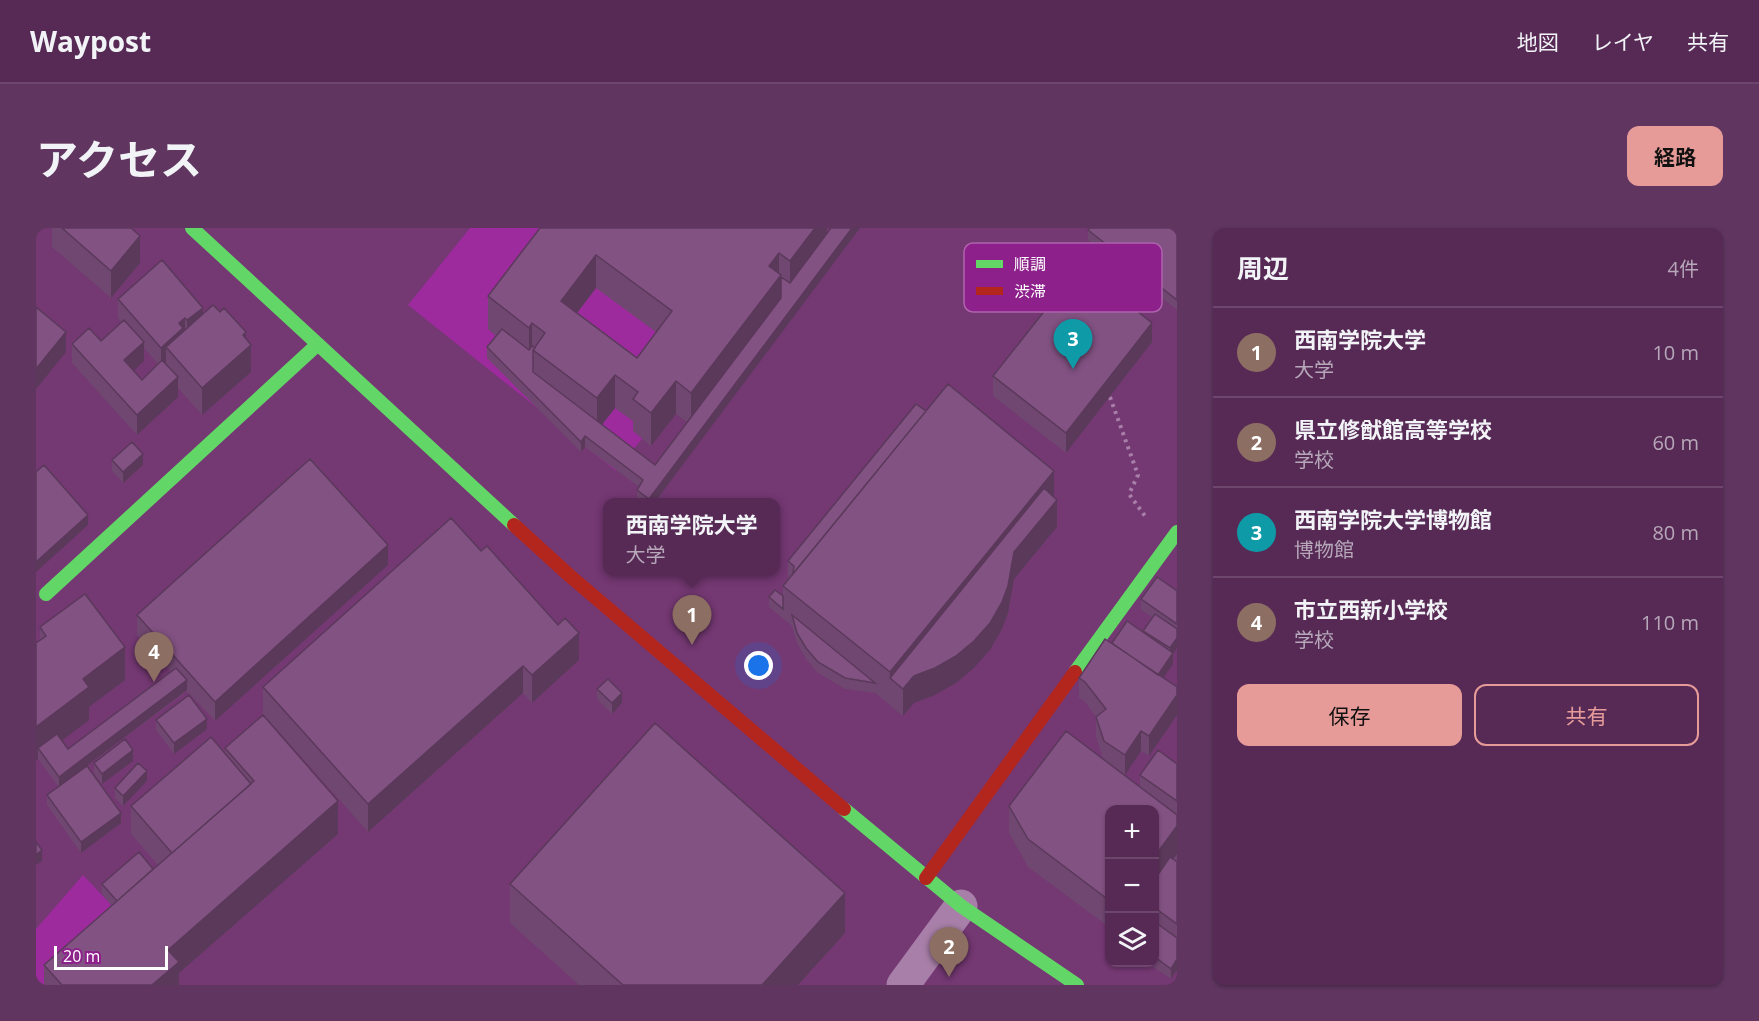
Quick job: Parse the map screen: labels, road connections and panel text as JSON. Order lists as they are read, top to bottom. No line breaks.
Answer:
{"legend":["順調","渋滞"],"scale_bar":"20 m","page":{"header":"Waypost","nav":["地図","レイヤ","共有"],"title":"アクセス","buttons":["経路",["保存","共有"]],"heading":["周辺","4件"],"list":[{"mark":"1","name":"西南学院大学","note":"大学","value":"10 m"},{"mark":"2","name":"県立修猷館高等学校","note":"学校","value":"60 m"},{"mark":"3","name":"西南学院大学博物館","note":"博物館","value":"80 m"},{"mark":"4","name":"市立西新小学校","note":"学校","value":"110 m"}],"pins":["3","1","4","2"],"popup":["西南学院大学","大学"],"map_buttons":["+","−"],"scale":"20 m"}}
